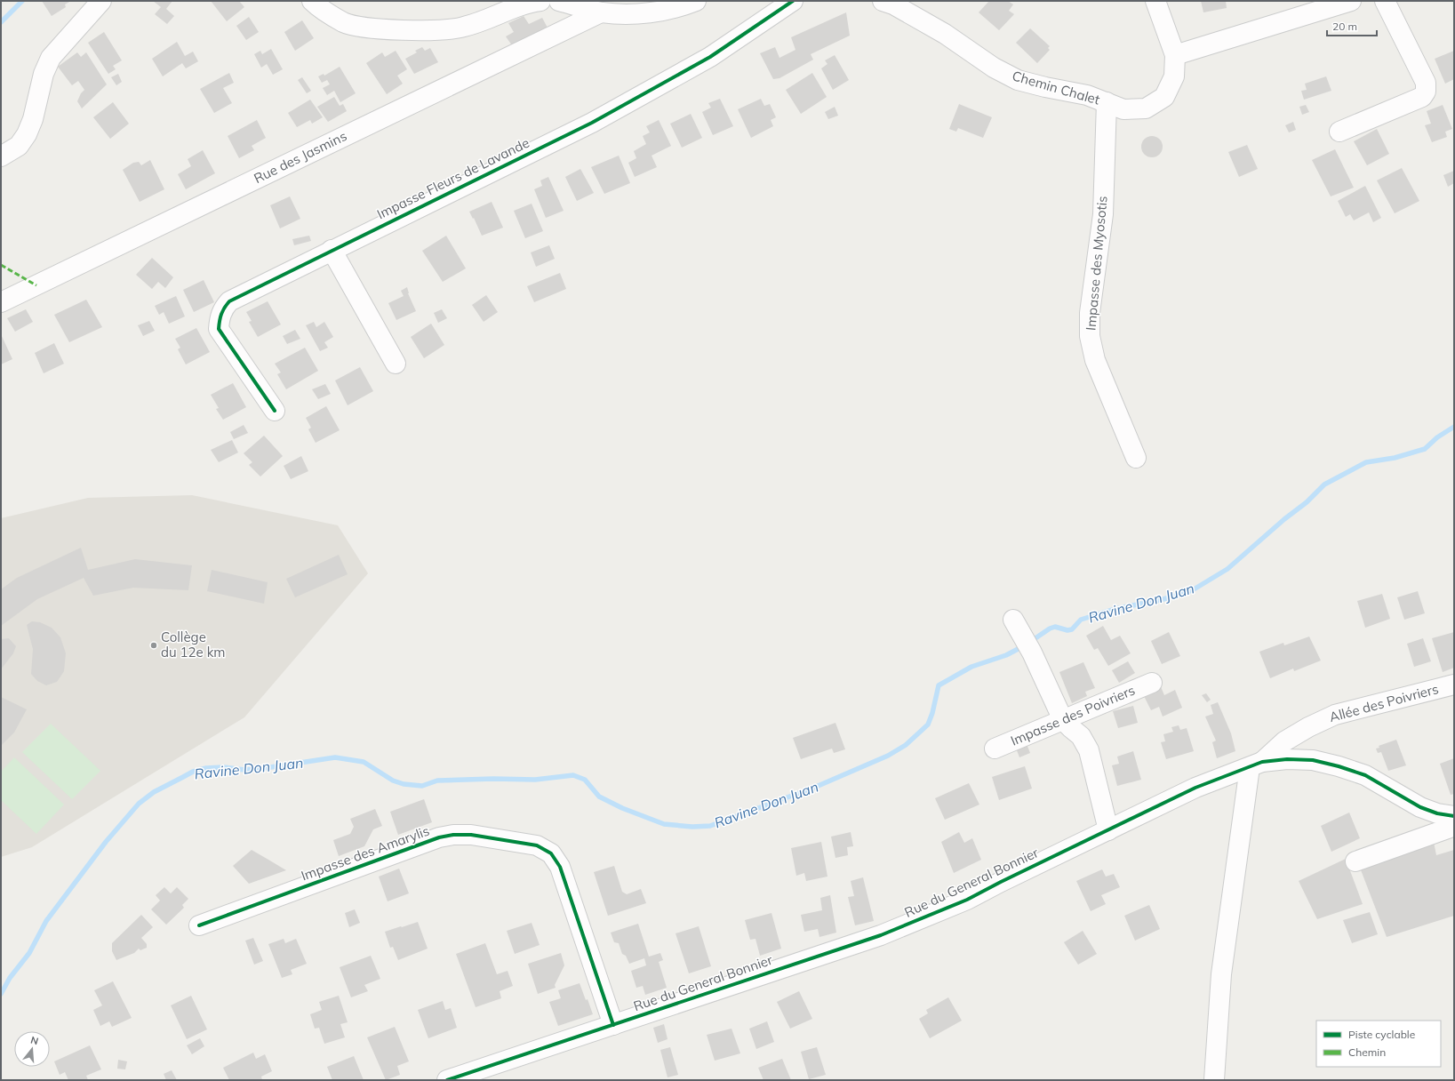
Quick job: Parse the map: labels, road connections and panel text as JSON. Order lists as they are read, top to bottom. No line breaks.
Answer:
{"streets":{"street":["Chemin Chalet","Rue des Jasmins","Impasse Fleurs de Lavande","Impasse des Myosotis","Allée des Poivriers","Impasse des Poivriers","Impasse des Amarylis","Rue du General Bonnier"]},"crossings":[["Chemin Chalet","Impasse des Myosotis"],["Allée des Poivriers","Rue du General Bonnier"],["Impasse des Amarylis","Rue du General Bonnier"]],"water":["Ravine Don Juan"],"places":["Collège du 12e km"],"legend":["Piste cyclable","Chemin"],"scale_bar":"20 m","north":"top"}
